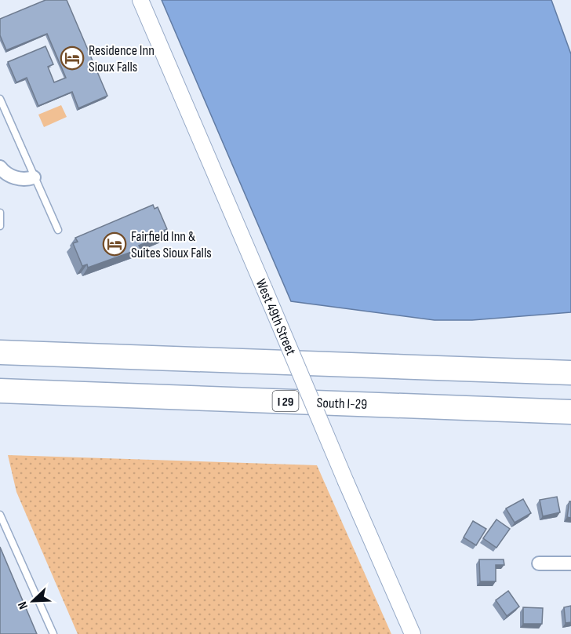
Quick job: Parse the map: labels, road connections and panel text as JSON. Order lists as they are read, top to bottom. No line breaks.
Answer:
{"streets":{"highway":["I 29","South I-29"],"street":["West 49th Street"]},"places":{"hotel":["Residence Inn Sioux Falls","Fairfield Inn & Suites Sioux Falls"]},"north":"bottom left"}
